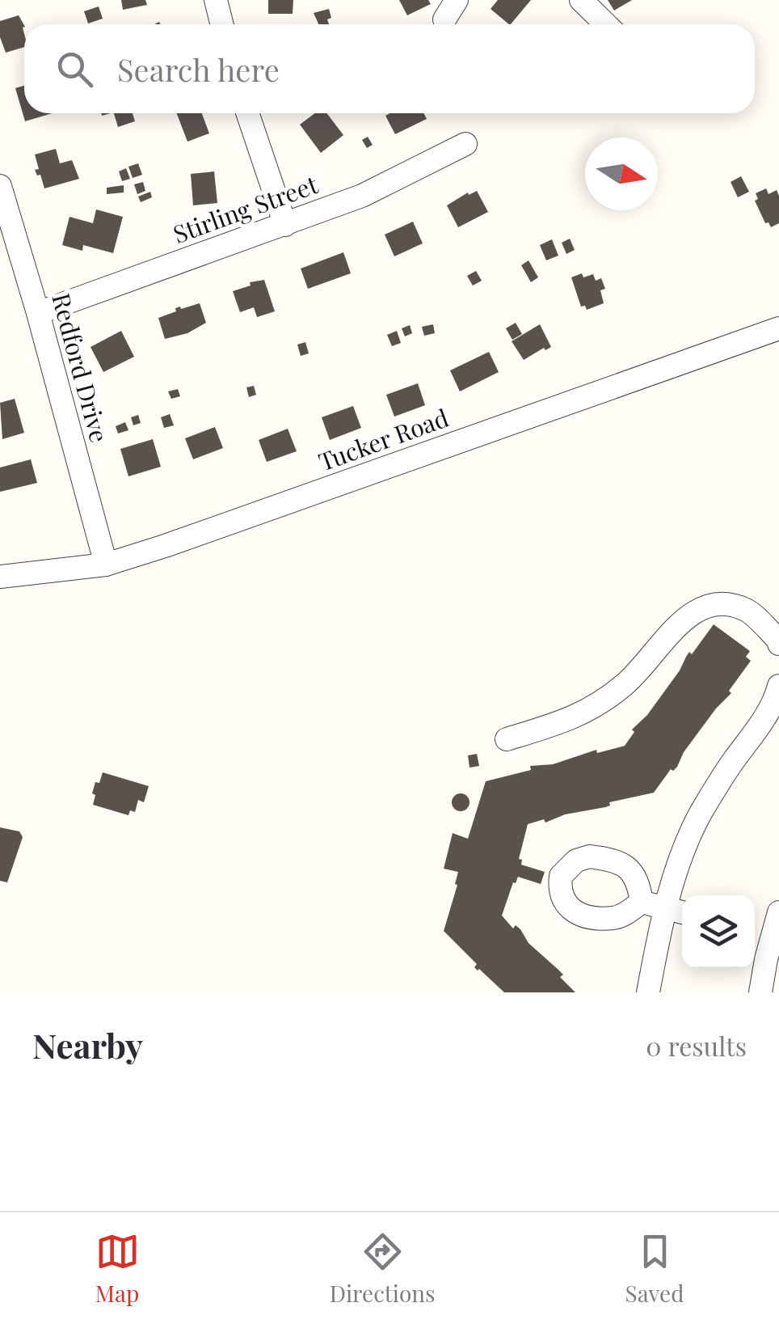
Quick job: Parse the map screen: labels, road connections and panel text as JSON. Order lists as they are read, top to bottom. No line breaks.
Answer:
{"streets":{"street":["Stirling Street","Redford Drive","Tucker Road"]},"crossings":[["Stirling Street","Redford Drive"],["Redford Drive","Tucker Road"]],"north":"right","page":{"search":"Search here","heading":["Nearby","0 results"],"nav":["Map","Directions","Saved"]}}
